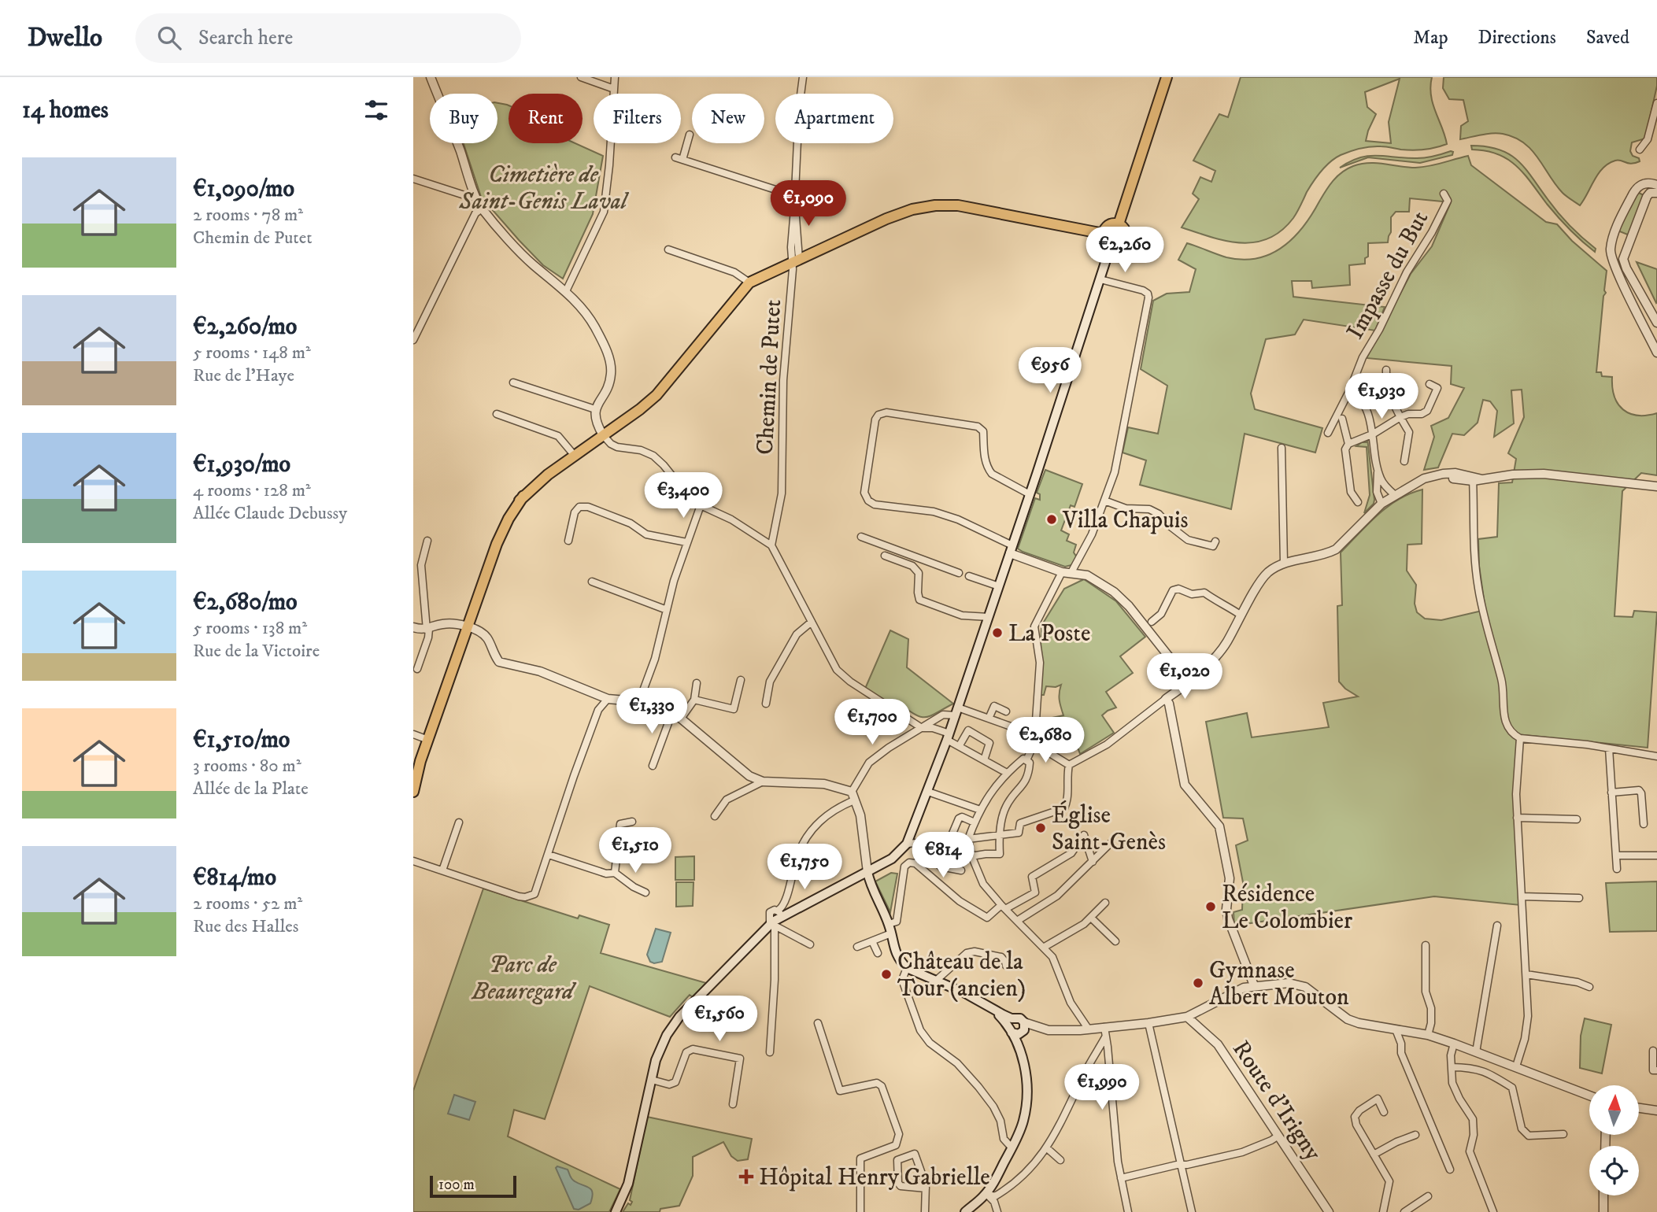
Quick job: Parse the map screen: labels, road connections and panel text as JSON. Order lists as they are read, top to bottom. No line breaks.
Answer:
{"streets":{"street":["Impasse du But","Chemin de Putet","Route d'Irigny"]},"parks":["Cimetière de Saint-Genis Laval","Parc de Beauregard"],"places":{"other":["Villa Chapuis","La Poste","Église Saint-Genès","Résidence Le Colombier","Château de la Tour (ancien)","Gymnase Albert Mouton"],"health":["Hôpital Henry Gabrielle"]},"scale_bar":"100 m","north":"top","page":{"header":"Dwello","search":"Search here","nav":["Map","Directions","Saved"],"heading":"14 homes","chip":["Buy","Rent","Filters","New","Apartment"],"list":[{"name":"€1,090/mo","note":"2 rooms · 78 m² · Chemin de Putet"},{"name":"€2,260/mo","note":"5 rooms · 148 m² · Rue de l'Haye"},{"name":"€1,930/mo","note":"4 rooms · 128 m² · Allée Claude Debussy"},{"name":"€2,680/mo","note":"5 rooms · 138 m² · Rue de la Victoire"},{"name":"€1,510/mo","note":"3 rooms · 80 m² · Allée de la Plate"},{"name":"€814/mo","note":"2 rooms · 52 m² · Rue des Halles"}],"price":["€1,090","€2,260","€956","€1,930","€3,400","€1,020","€1,330","€1,700","€2,680","€1,510","€814","€1,750","€1,560","€1,990"],"scale":"100 m"}}
